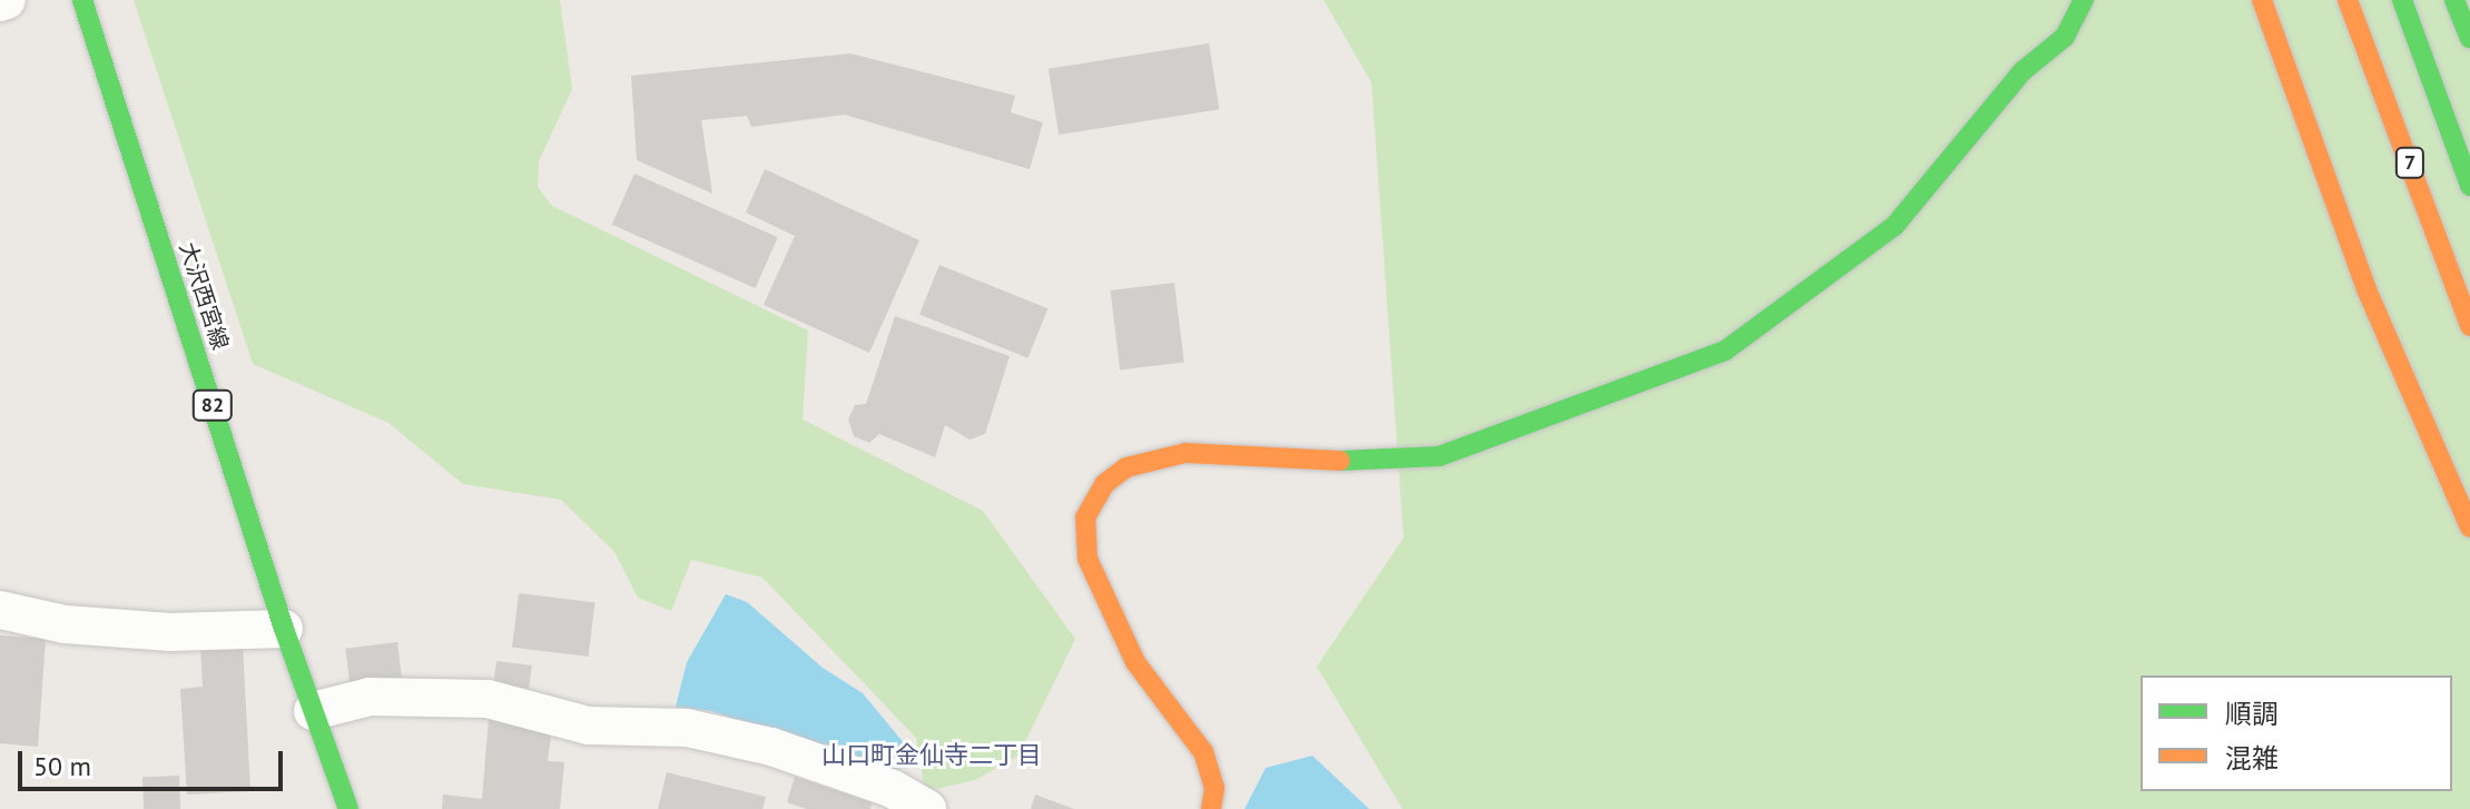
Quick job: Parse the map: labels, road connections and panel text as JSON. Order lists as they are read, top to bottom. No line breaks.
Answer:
{"streets":{"main road":["7","大沢西宮線","82"]},"districts":["山口町金仙寺二丁目"],"legend":["順調","混雑"],"scale_bar":"50 m"}
